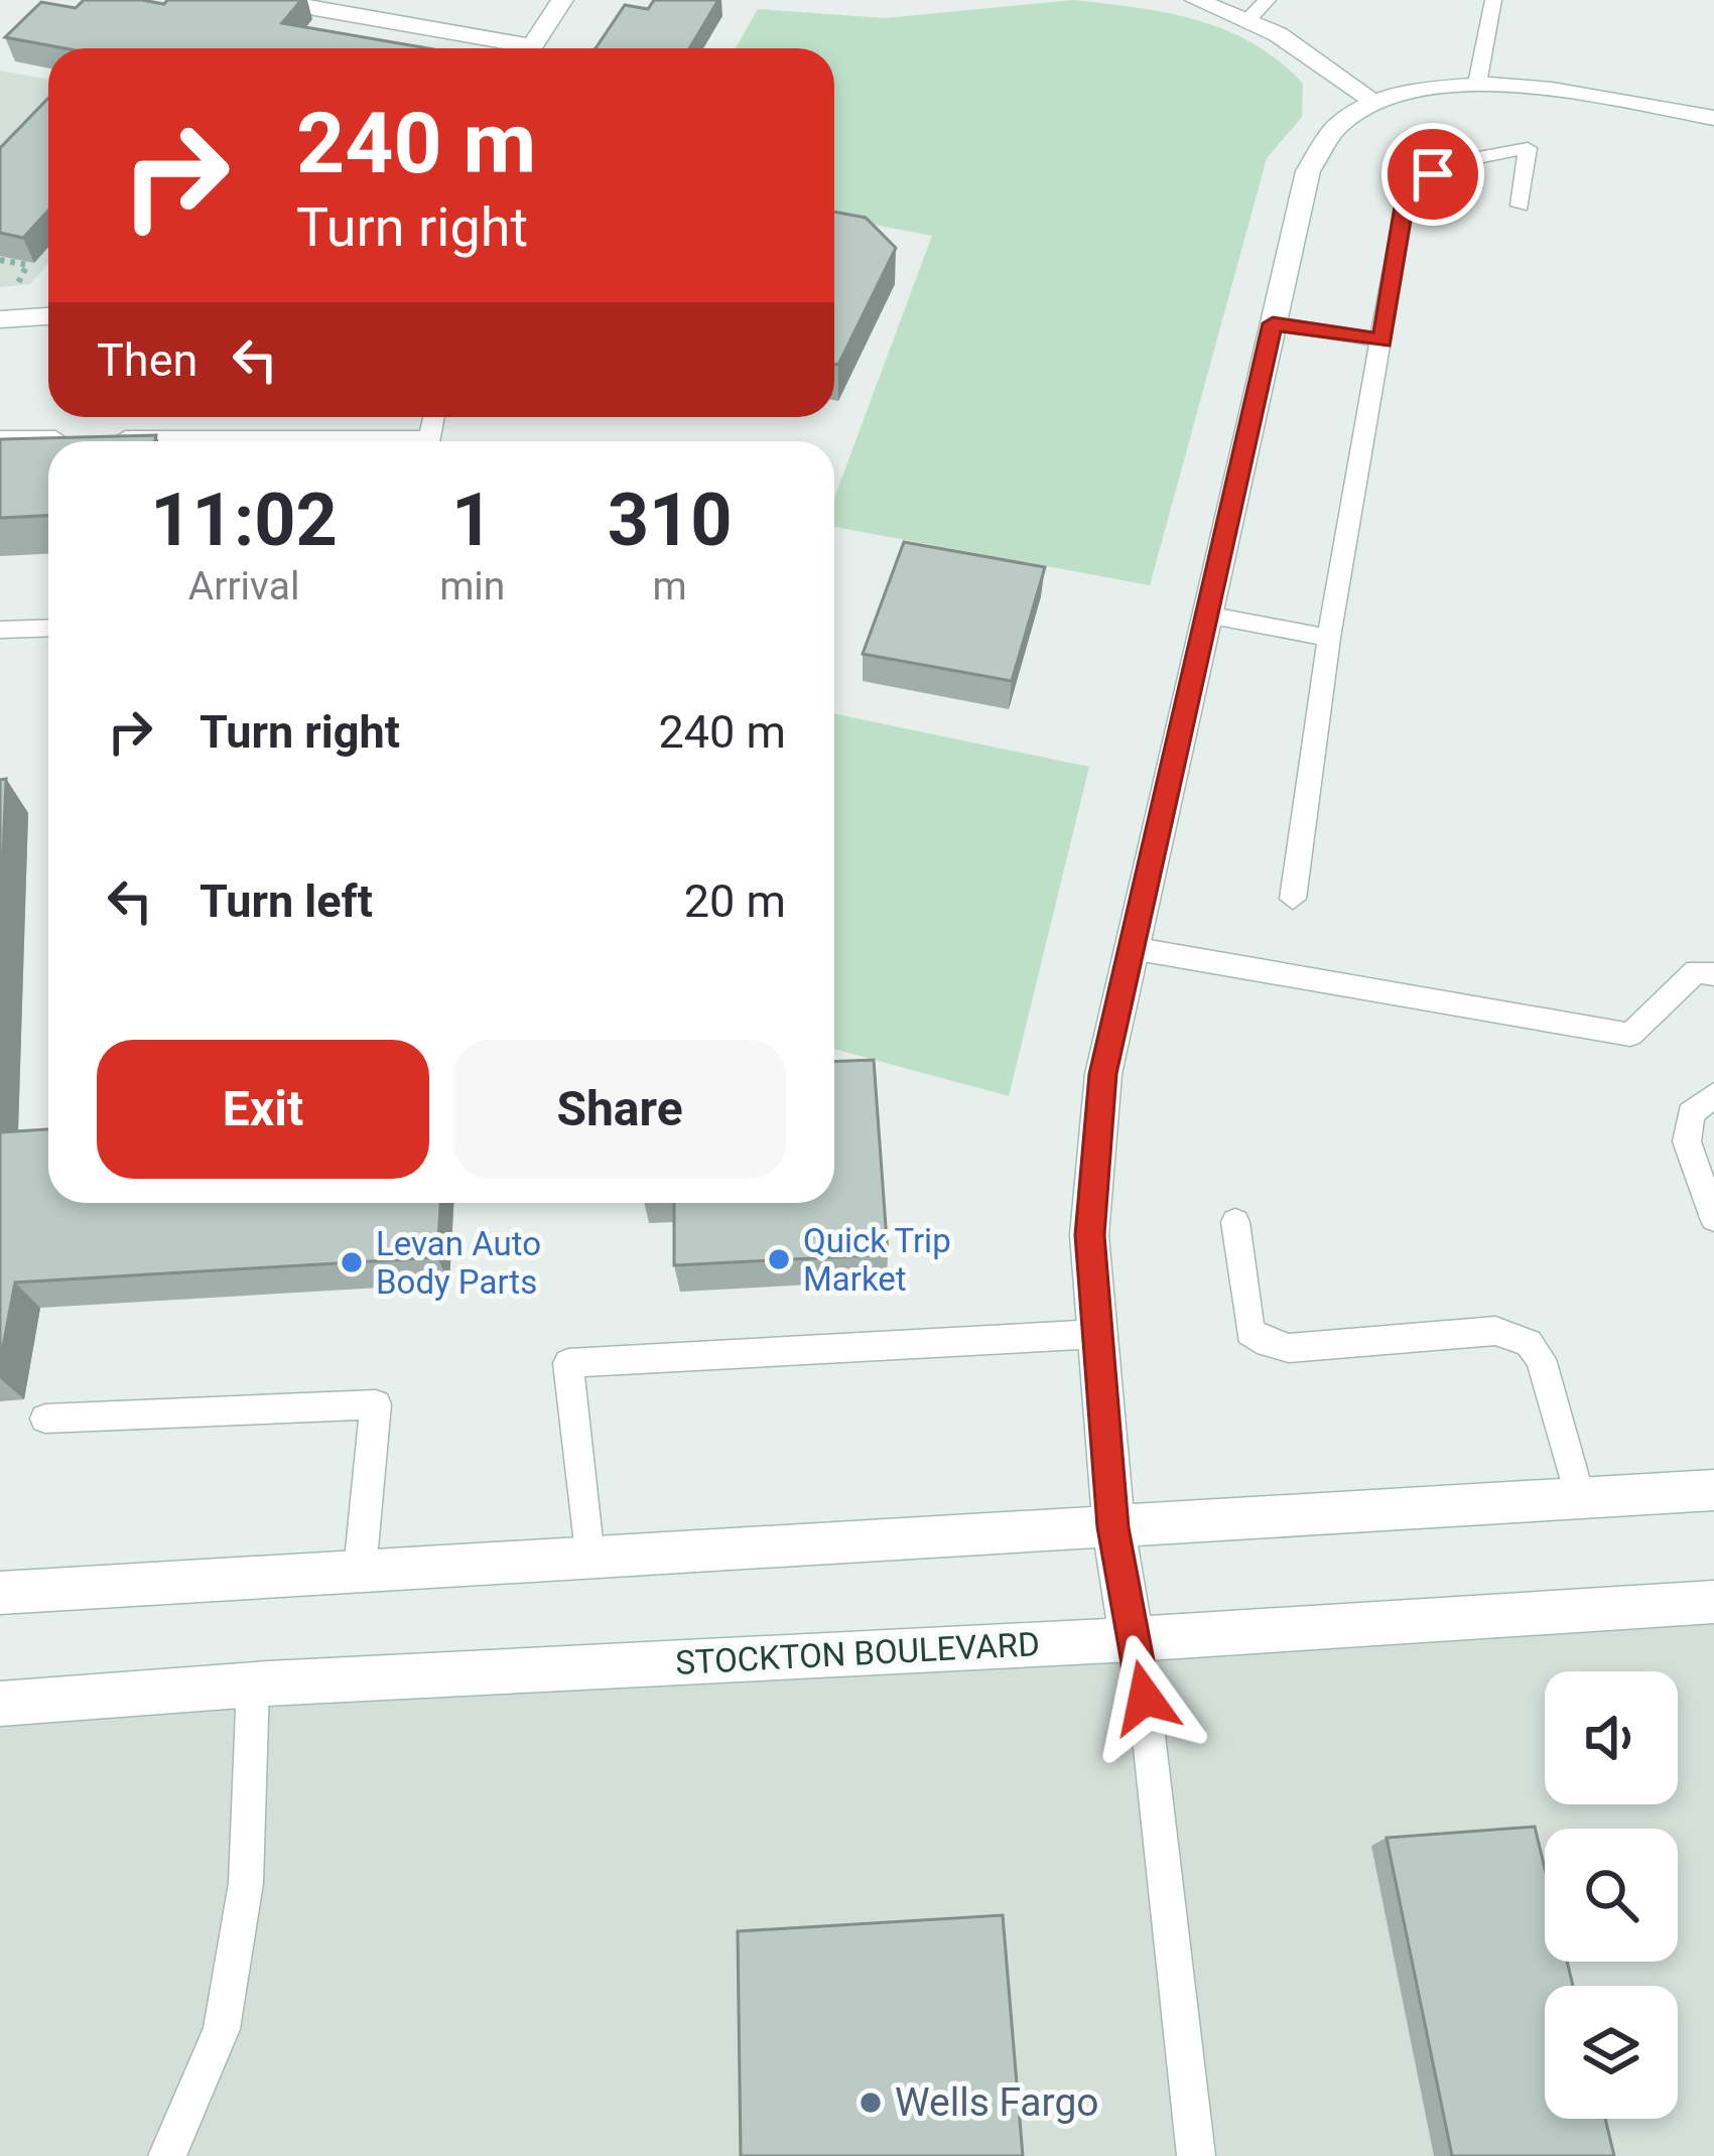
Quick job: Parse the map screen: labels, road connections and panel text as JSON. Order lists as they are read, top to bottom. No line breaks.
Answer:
{"streets":{"street":["STOCKTON BOULEVARD"]},"places":["Quick Trip Market","Levan Auto Body Parts","Wells Fargo"],"page":{"turn":["240 m","Turn right"],"then":"Then","eta":["11:02","Arrival","1","min","310","m"],"list":[{"name":"Turn right","value":"240 m"},{"name":"Turn left","value":"20 m"}],"buttons":["Exit","Share"]}}
